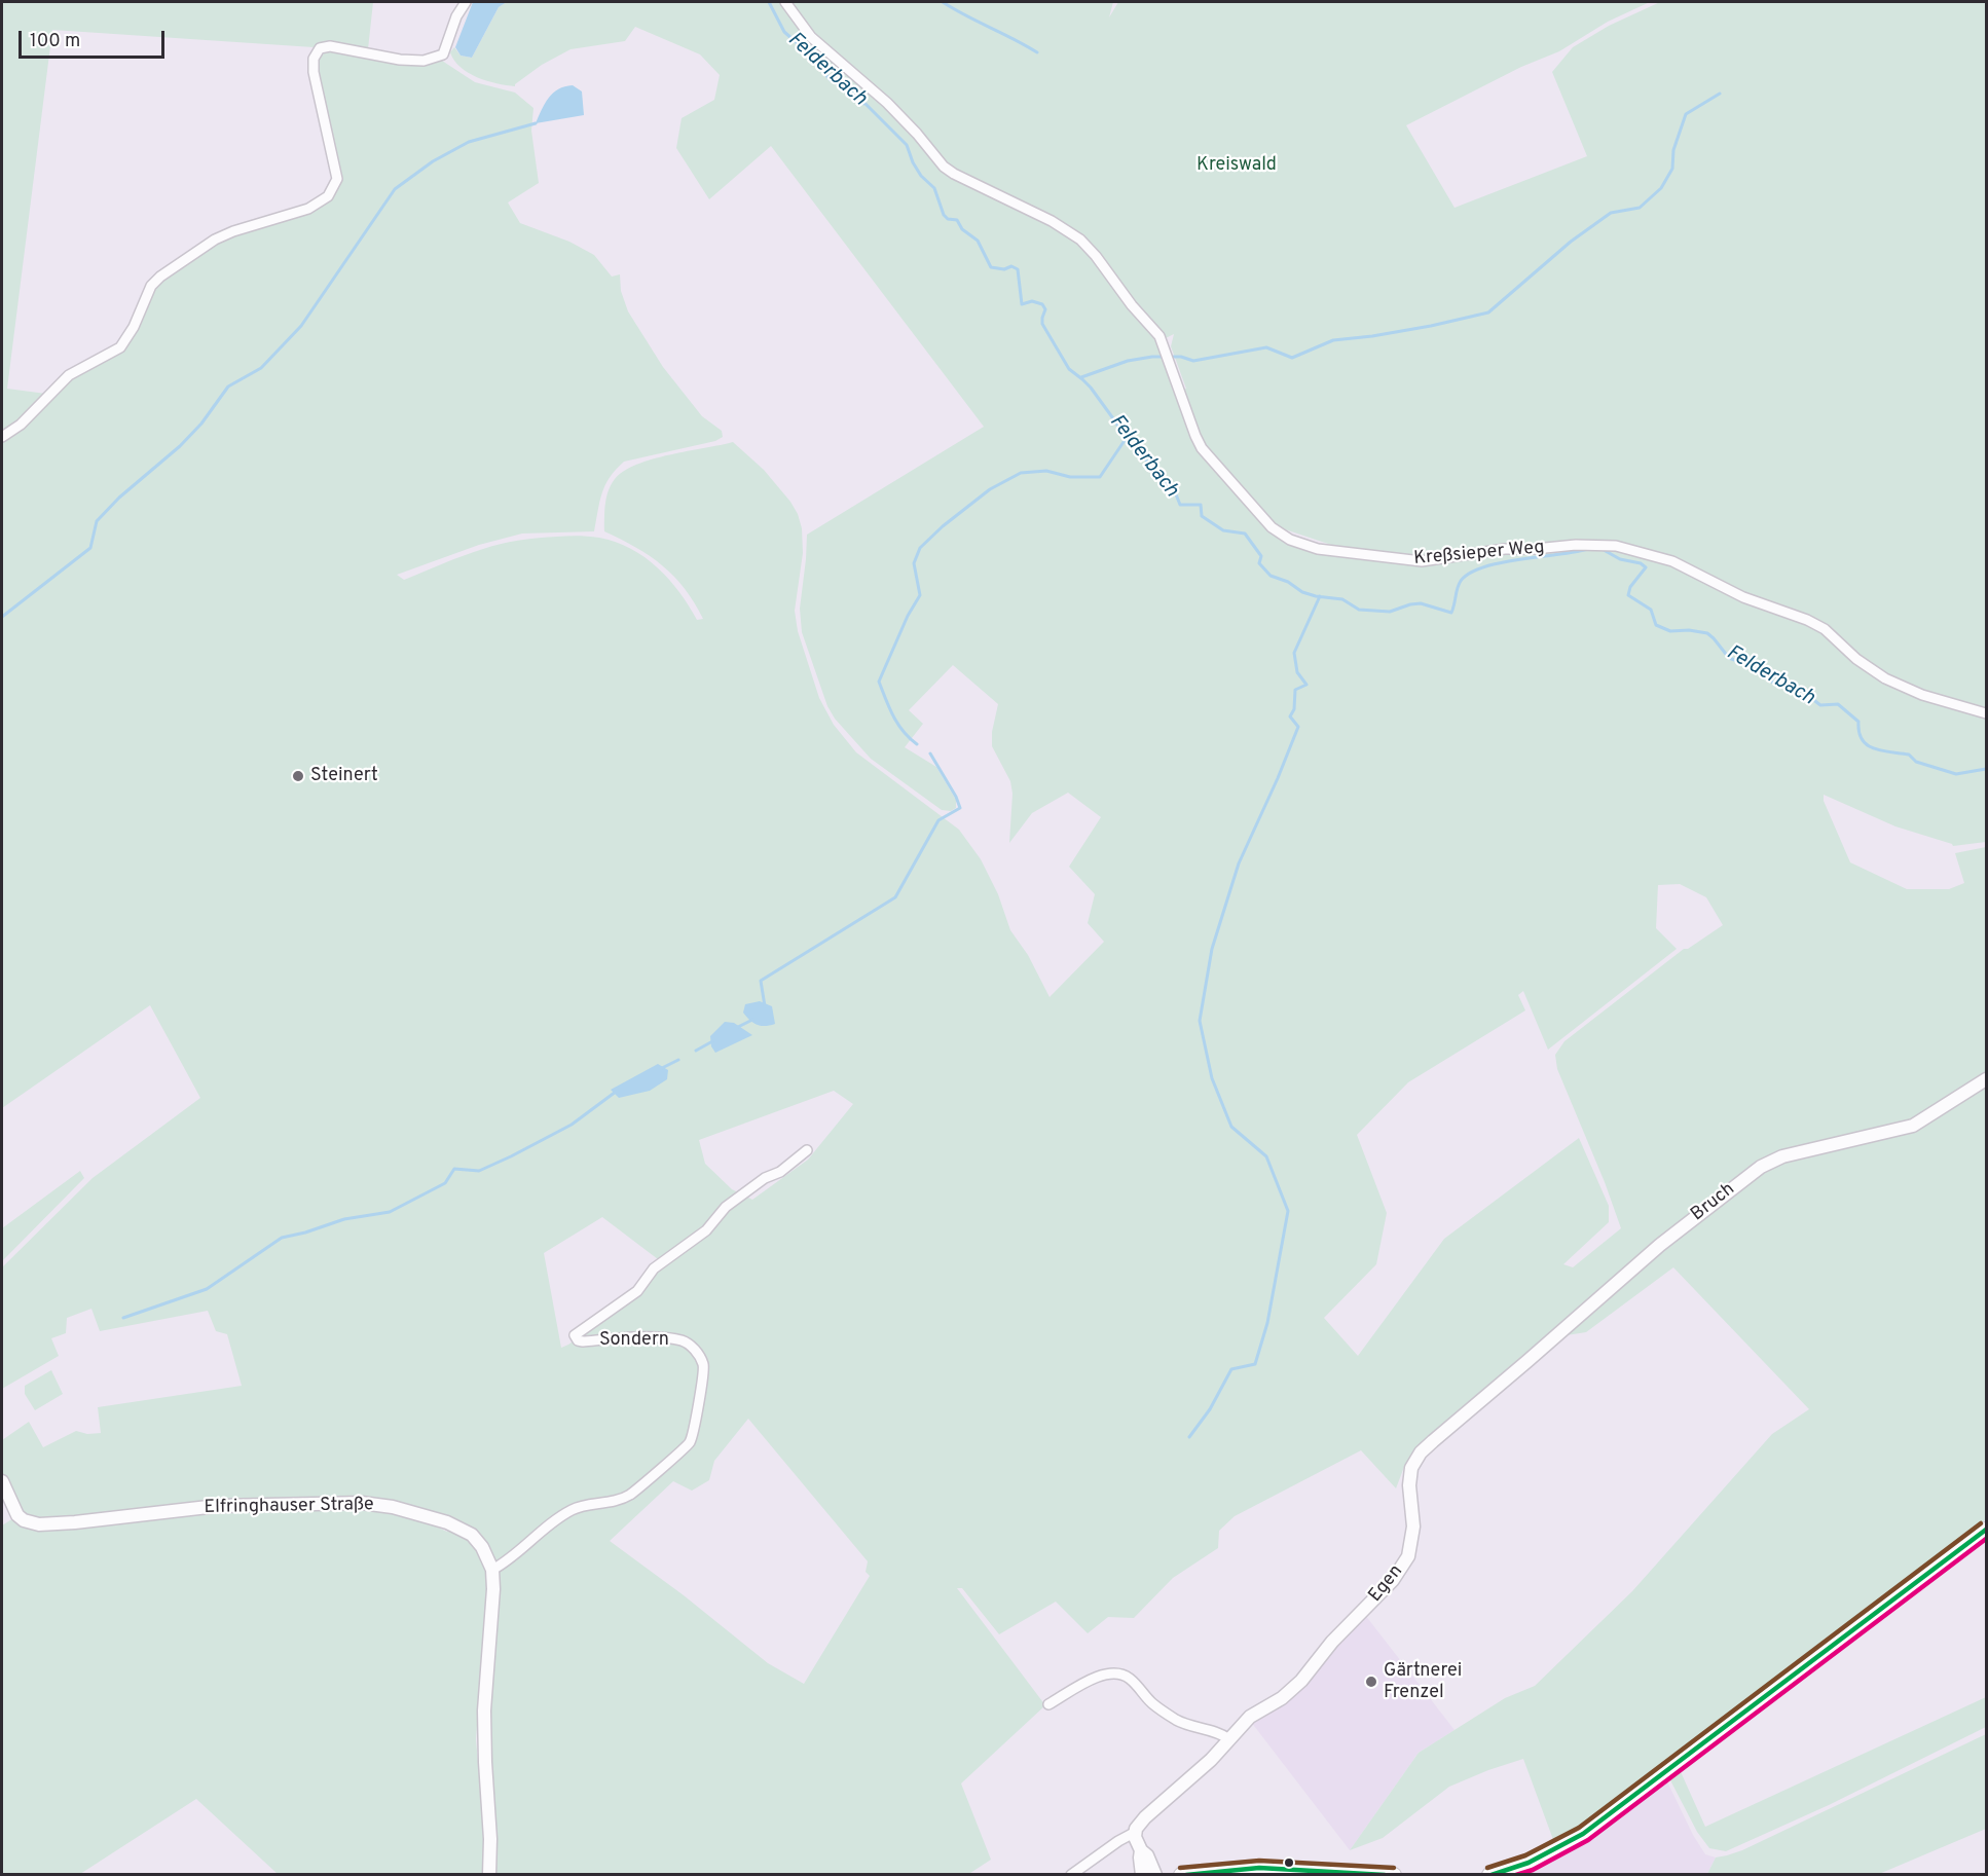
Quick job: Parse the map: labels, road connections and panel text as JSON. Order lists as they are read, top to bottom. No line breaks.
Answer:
{"streets":{"street":["Kreßsieper Weg","Bruch","Sondern","Elfringhauser Straße","Egen"]},"crossings":[["Bruch","Egen"],["Sondern","Elfringhauser Straße"]],"water":["Felderbach"],"parks":["Kreiswald"],"places":["Steinert","Gärtnerei Frenzel"],"scale_bar":"100 m"}
